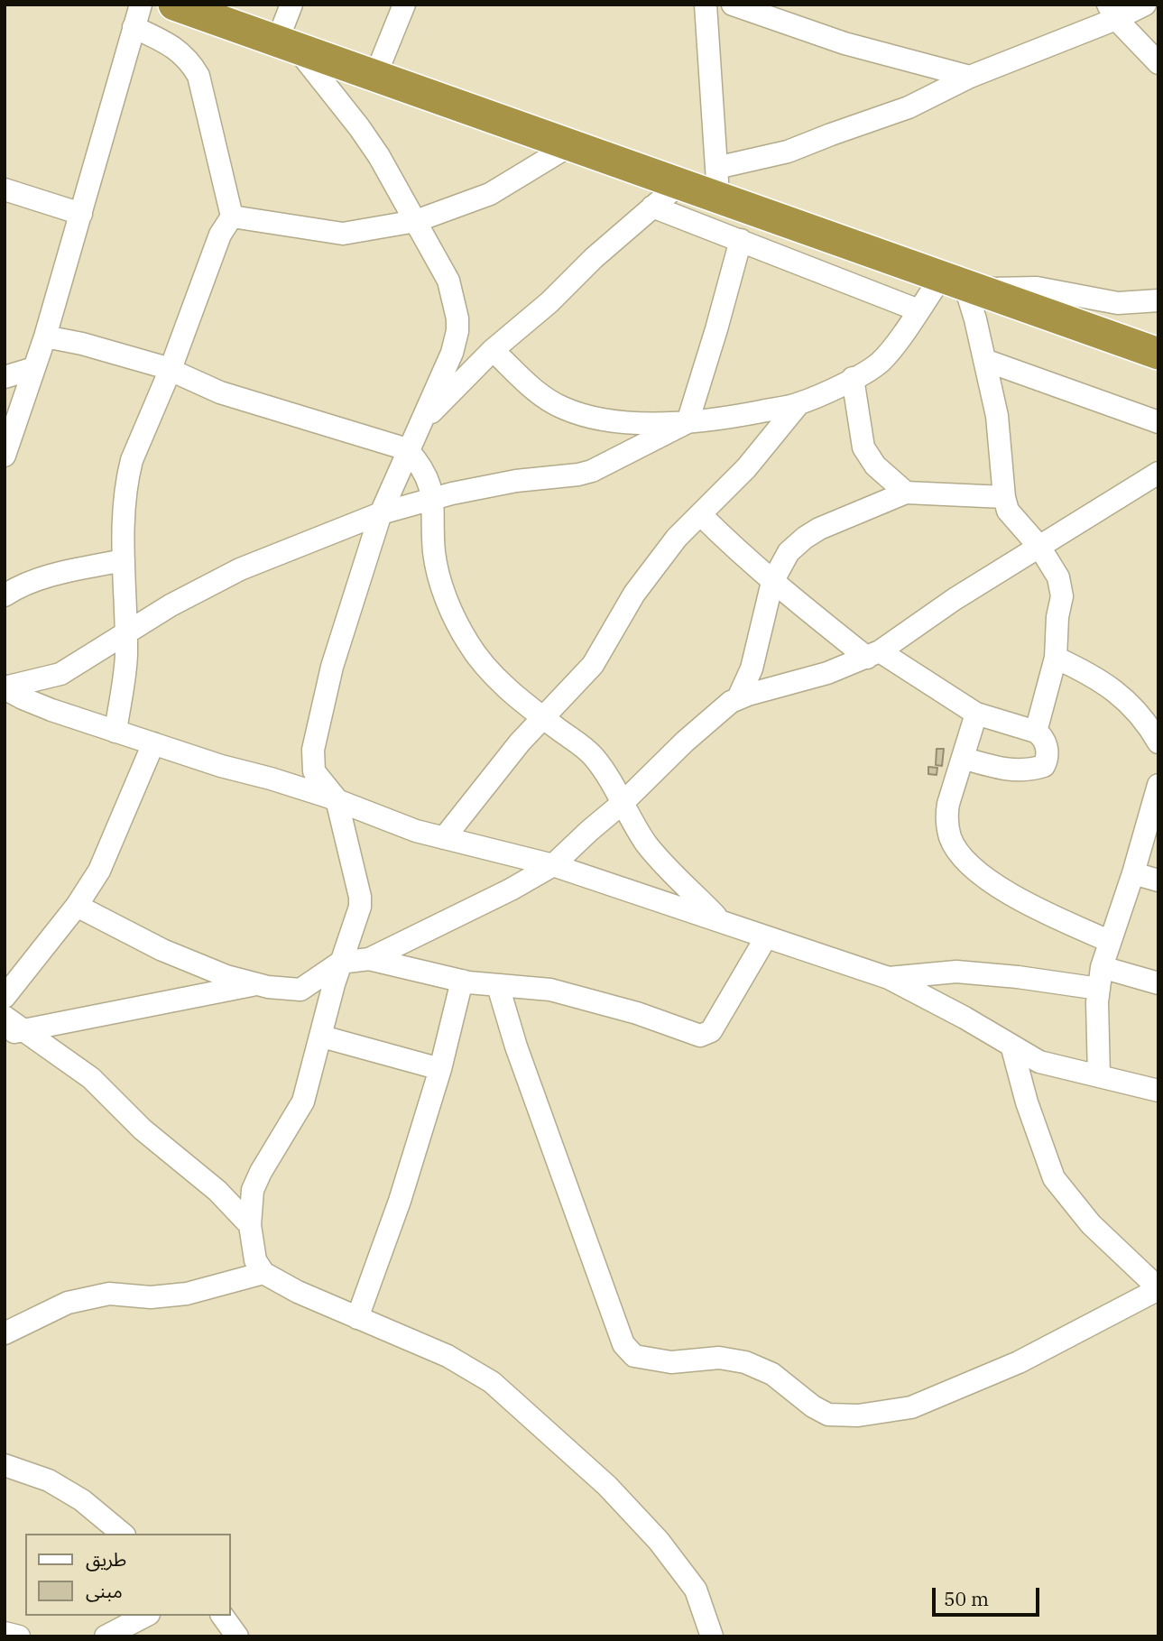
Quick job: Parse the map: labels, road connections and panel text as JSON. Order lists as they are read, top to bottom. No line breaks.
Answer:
{"legend":["طريق","مبنى"],"scale_bar":"50 m"}
